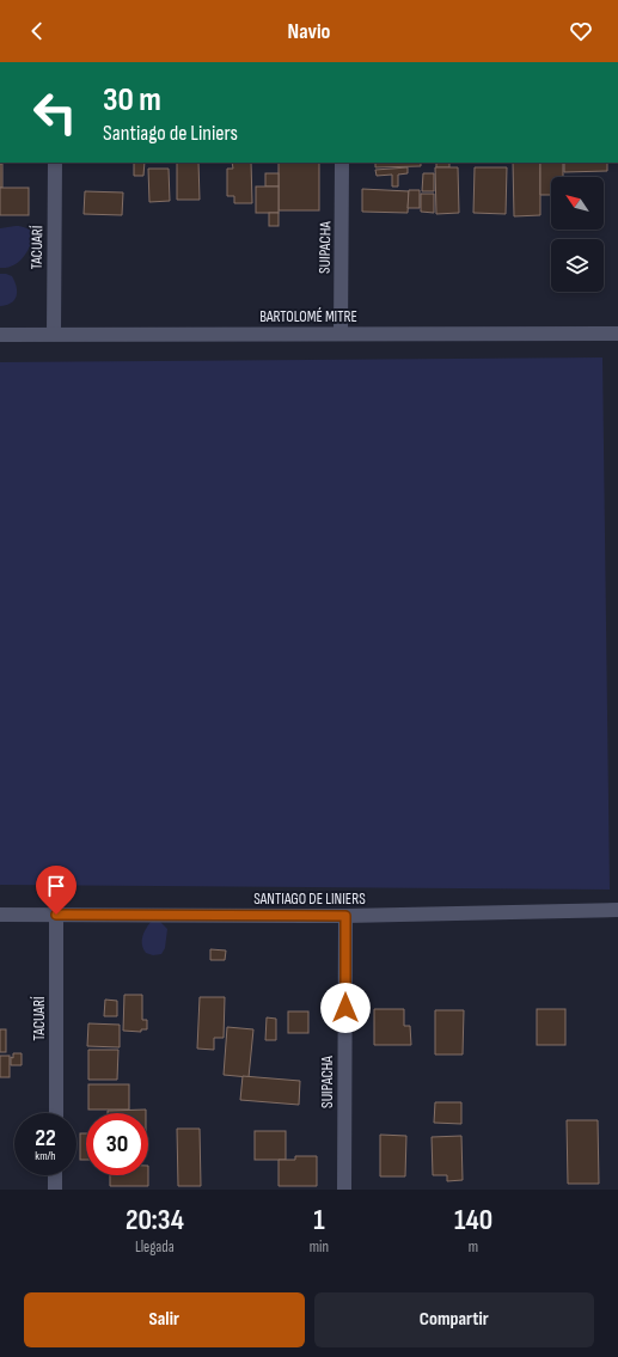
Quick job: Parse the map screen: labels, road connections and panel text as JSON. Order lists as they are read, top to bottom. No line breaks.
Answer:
{"streets":{"street":["TACUARÍ","SUIPACHA","BARTOLOMÉ MITRE","SANTIAGO DE LINIERS"]},"crossings":[["TACUARÍ","BARTOLOMÉ MITRE"],["TACUARÍ","SANTIAGO DE LINIERS"],["SUIPACHA","BARTOLOMÉ MITRE"],["SUIPACHA","SANTIAGO DE LINIERS"]],"north":"top left","page":{"header":"Navio","turn":["30 m","Santiago de Liniers"],"speed":"22 km/h","limit":"30","eta":["20:34","Llegada","1","min","140","m"],"buttons":["Salir","Compartir"]}}
